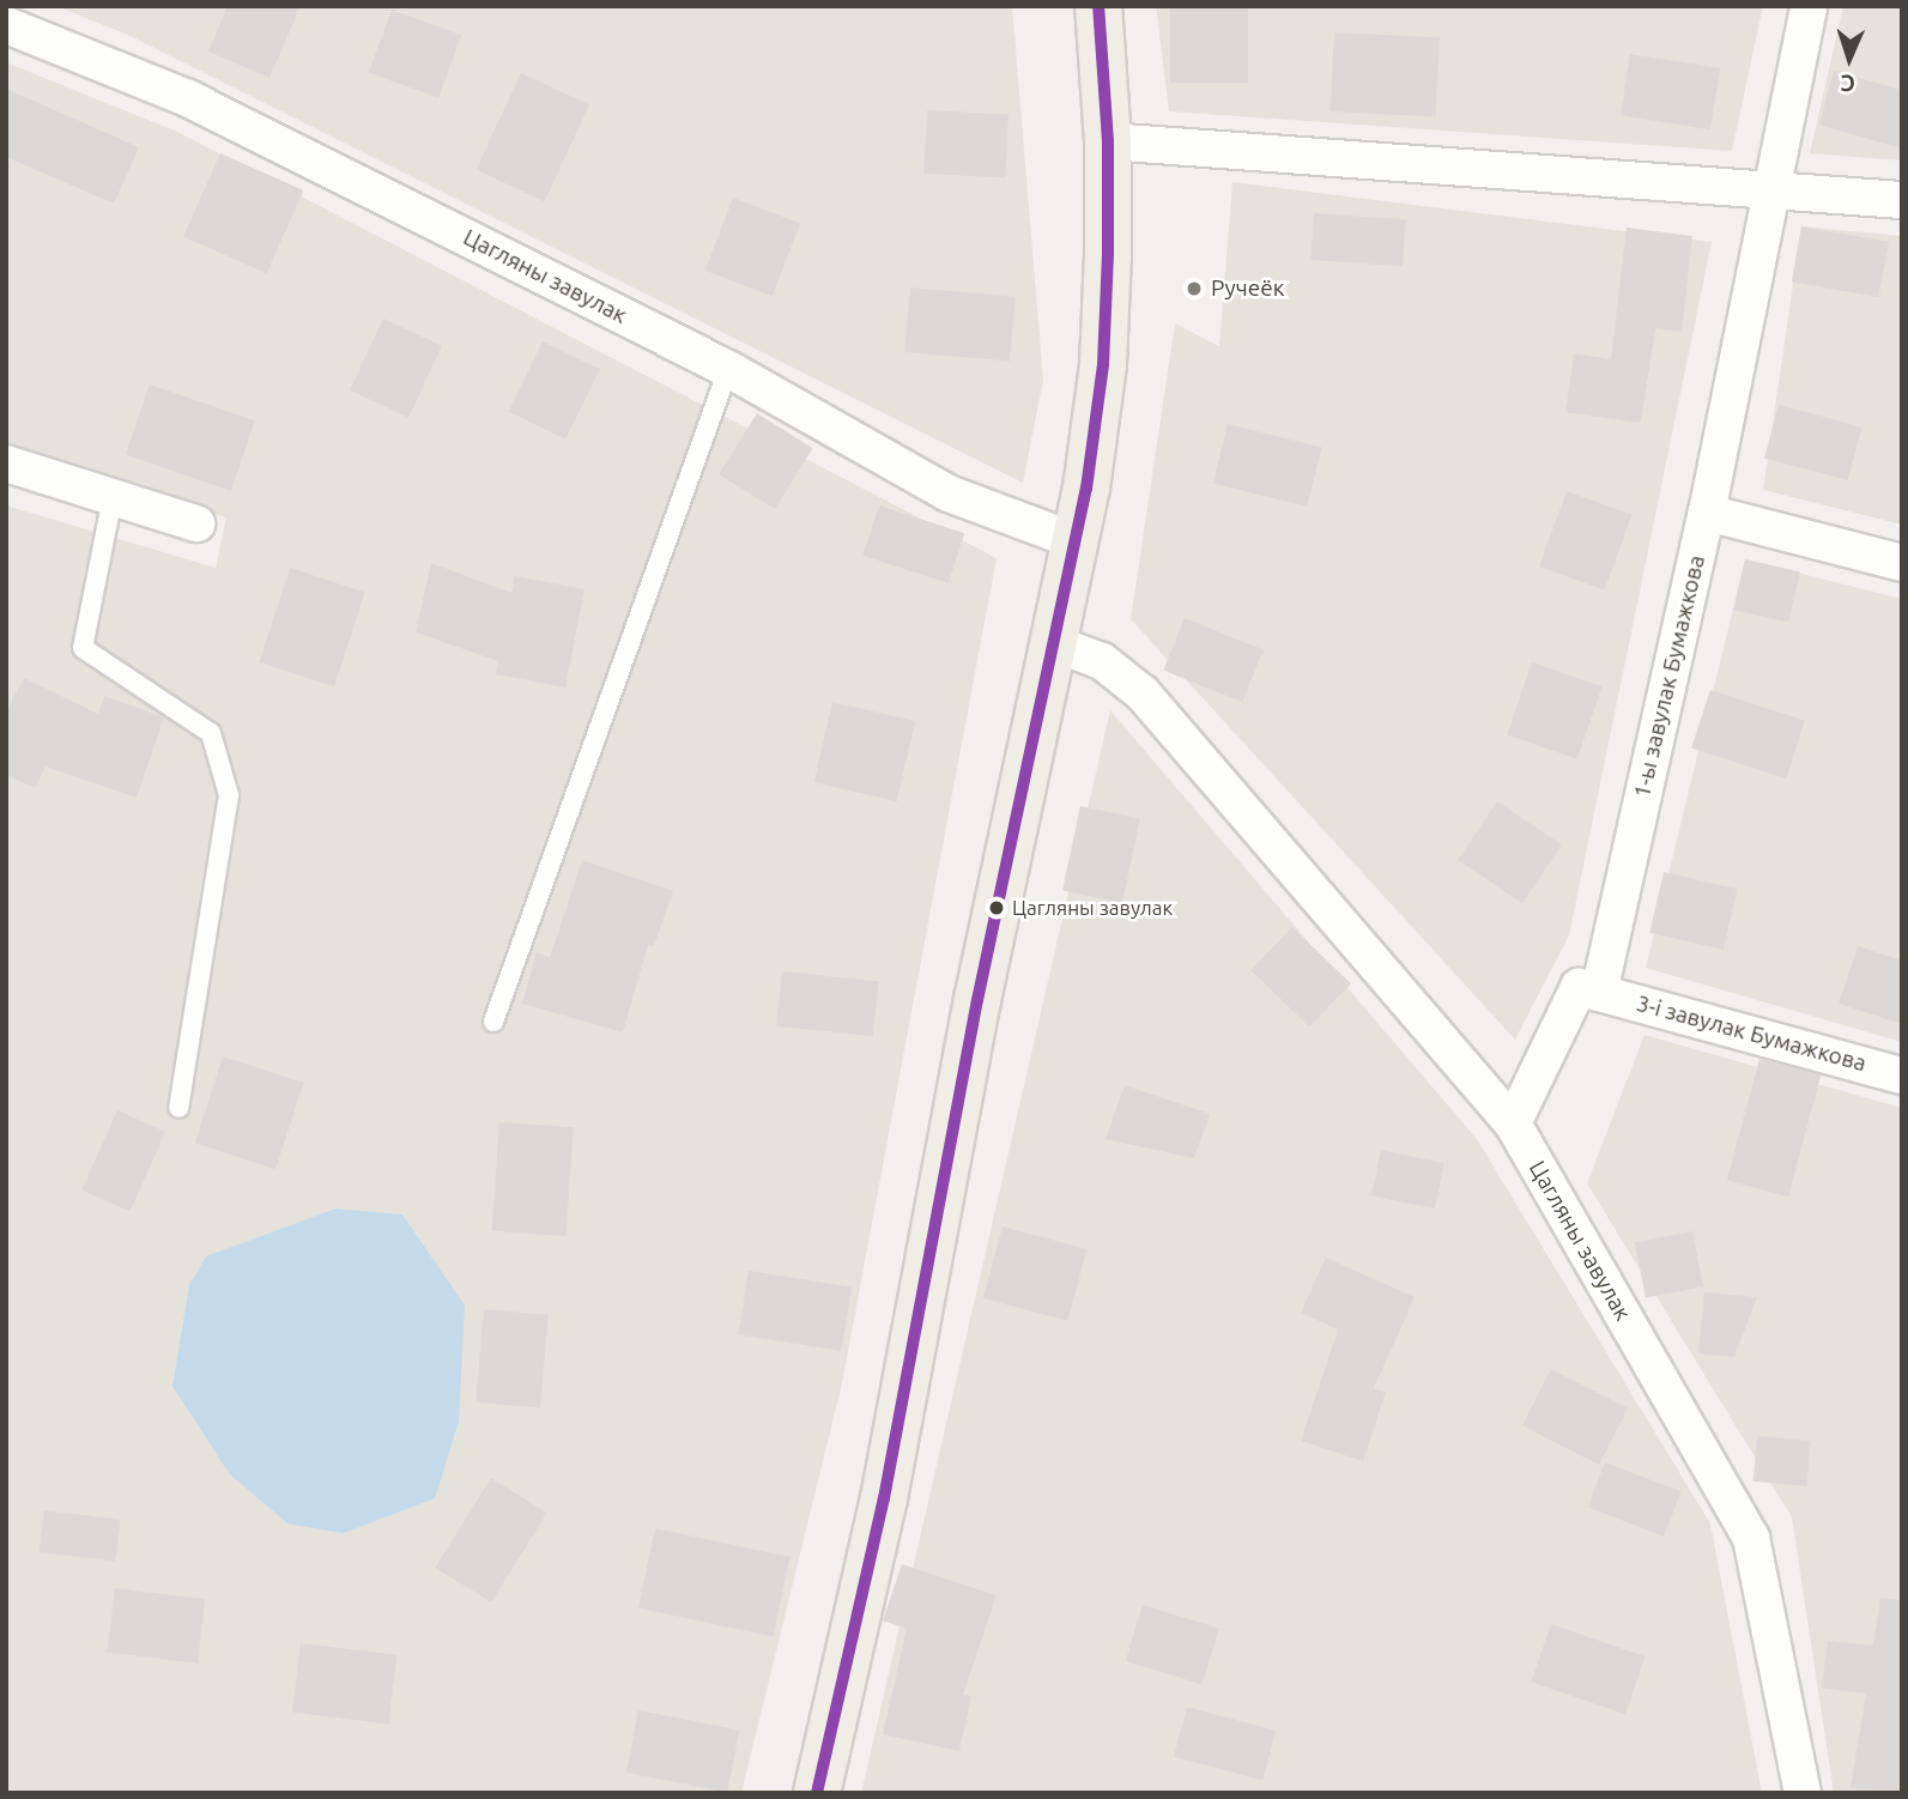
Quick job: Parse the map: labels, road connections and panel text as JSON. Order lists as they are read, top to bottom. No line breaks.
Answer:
{"streets":{"street":["Цагляны завулак","1-ы завулак Бумажкова","3-і завулак Бумажкова"]},"crossings":[["1-ы завулак Бумажкова","3-і завулак Бумажкова"]],"places":["Ручеёк","Цагляны завулак"],"north":"bottom"}
